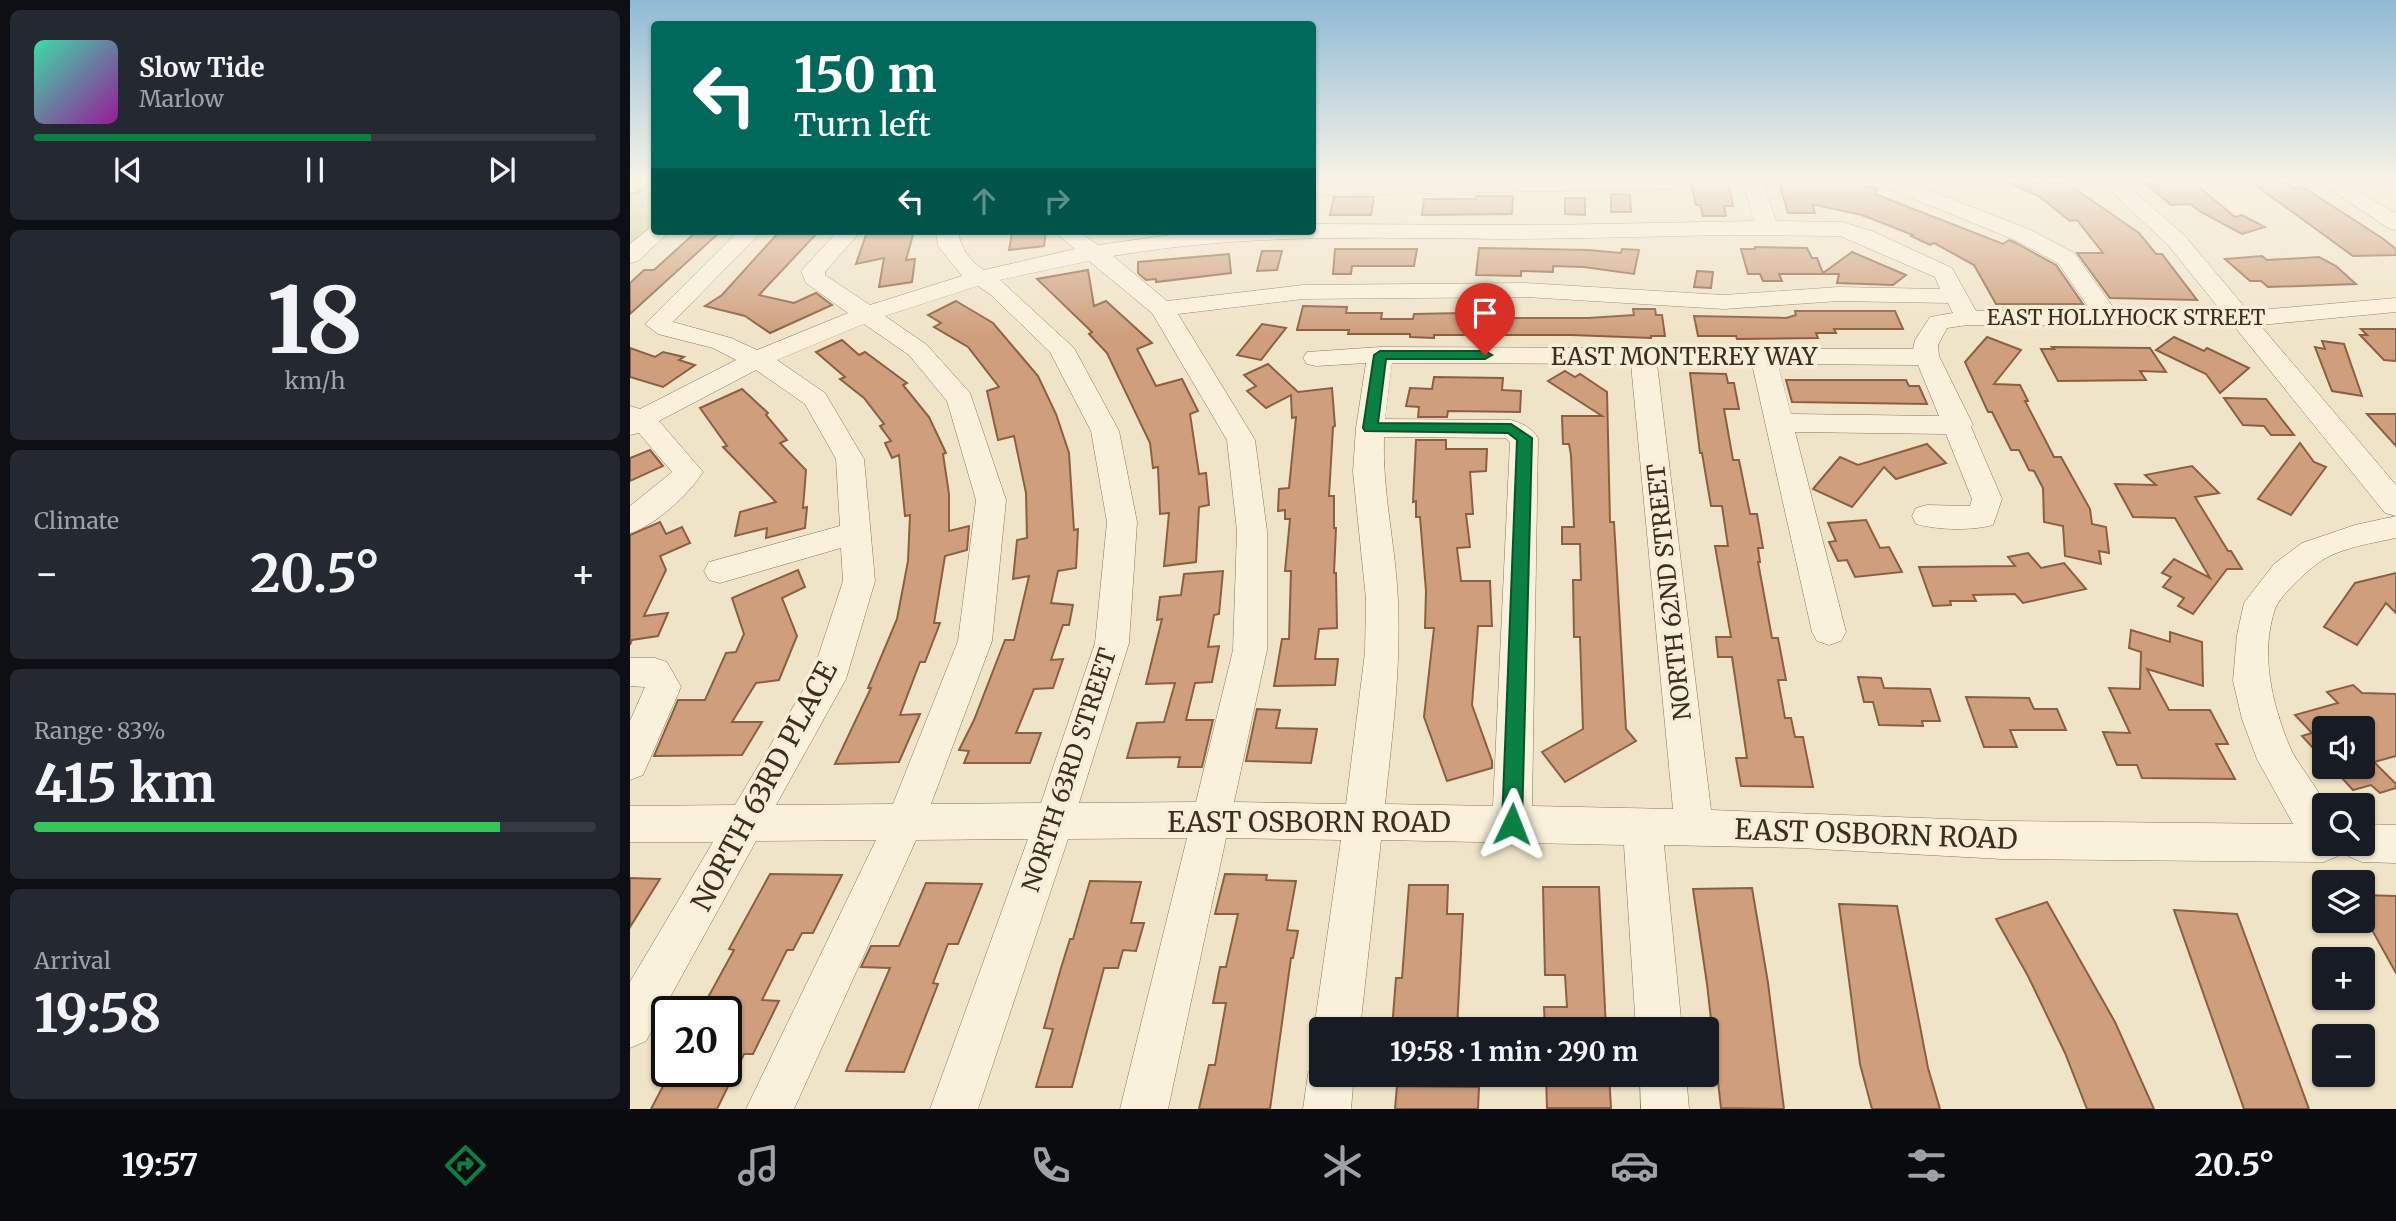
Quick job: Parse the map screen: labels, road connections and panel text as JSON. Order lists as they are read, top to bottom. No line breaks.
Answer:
{"streets":{"street":["EAST HOLLYHOCK STREET","EAST MONTEREY WAY","NORTH 62ND STREET","NORTH 63RD STREET","NORTH 63RD PLACE","EAST OSBORN ROAD"]},"crossings":[["EAST HOLLYHOCK STREET","NORTH 63RD STREET"],["EAST HOLLYHOCK STREET","NORTH 63RD PLACE"],["EAST MONTEREY WAY","NORTH 62ND STREET"],["NORTH 62ND STREET","EAST OSBORN ROAD"],["NORTH 63RD STREET","EAST OSBORN ROAD"],["NORTH 63RD PLACE","EAST OSBORN ROAD"]],"page":{"turn":["150 m","Turn left"],"song":["Slow Tide","Marlow"],"tile":[["18","km/h"],"Climate",["Range · 83%","415 km"],["Arrival","19:58"]],"heat":["−","20.5°","+"],"map_buttons":["+","−"],"limit":"20","trip":"19:58 · 1 min · 290 m","tabs":["19:57","20.5°"]}}
